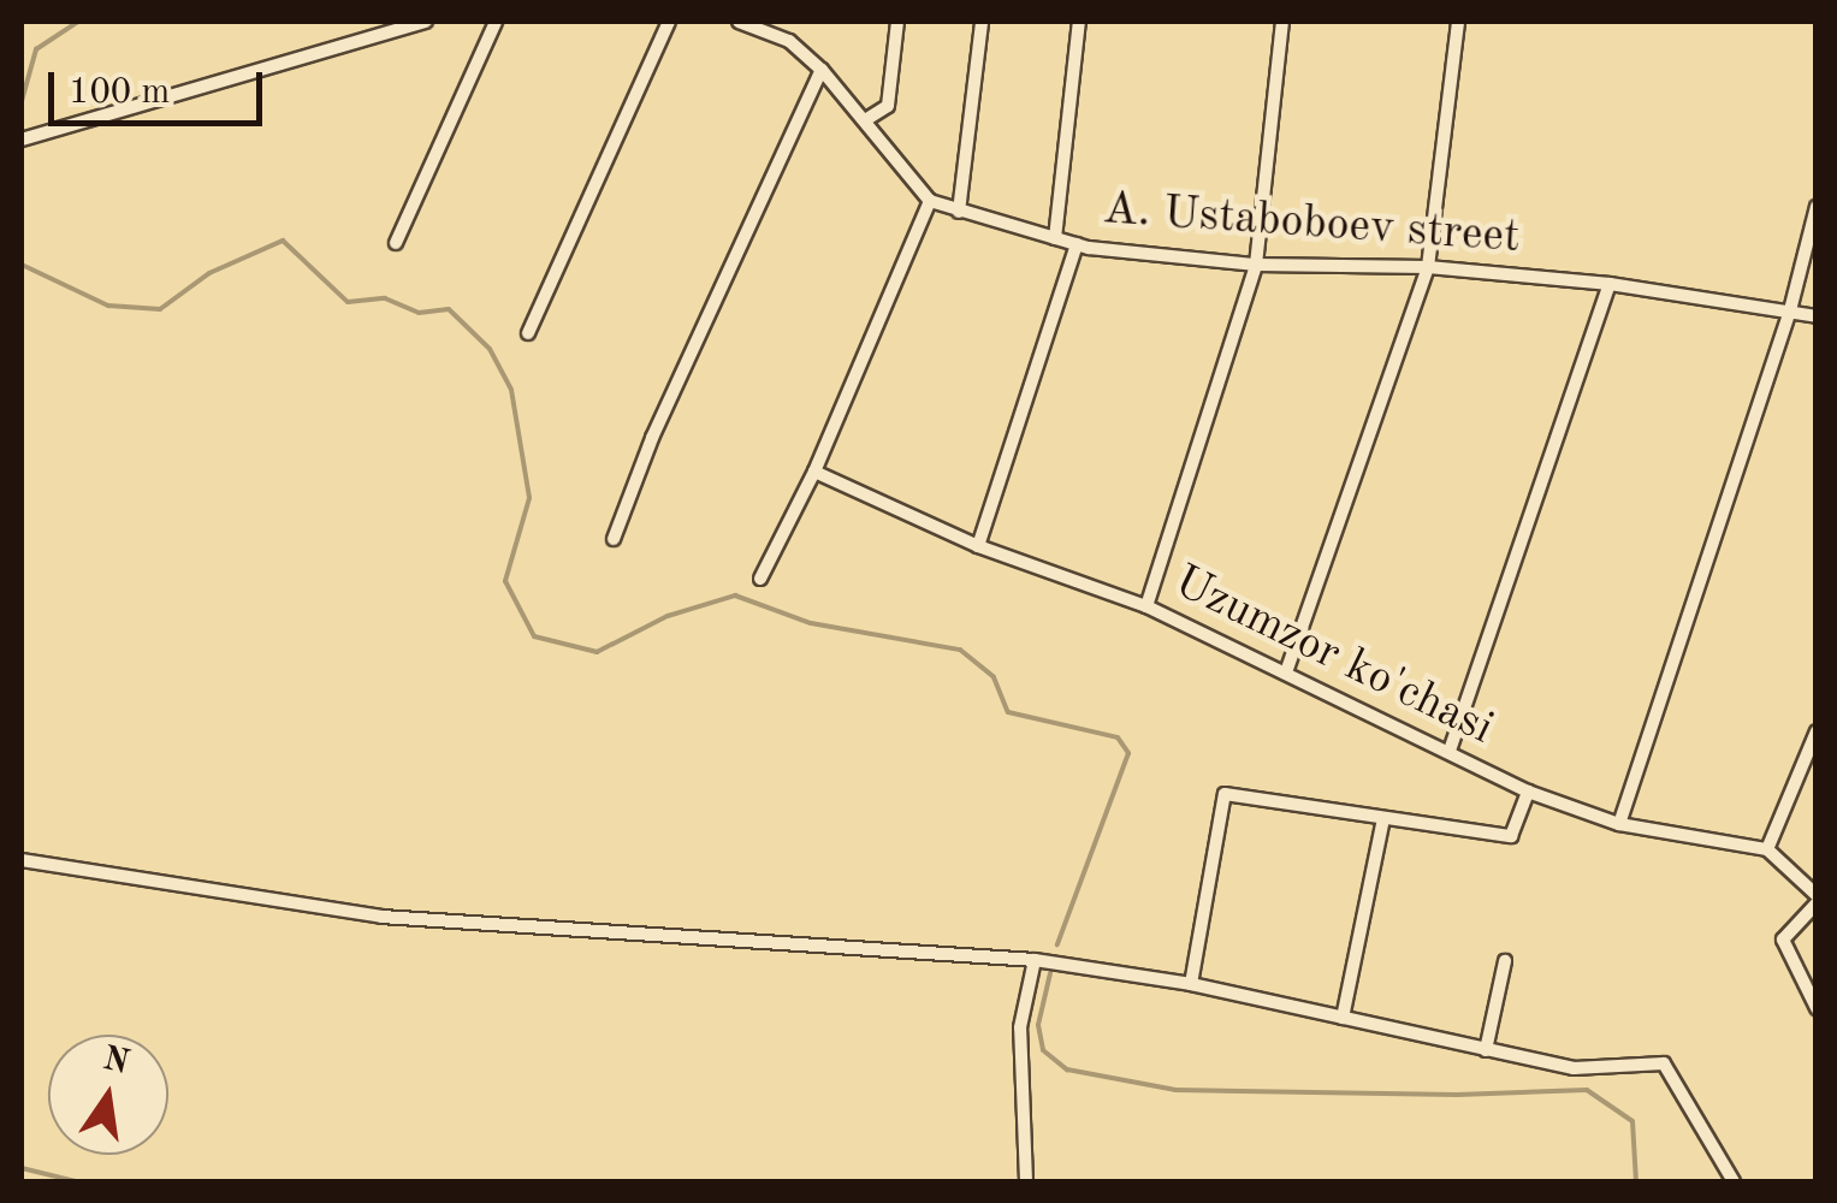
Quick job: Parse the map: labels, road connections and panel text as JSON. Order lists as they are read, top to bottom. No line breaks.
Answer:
{"streets":{"street":["A. Ustaboboev street","Uzumzor ko'chasi"]},"scale_bar":"100 m","north":"top"}
